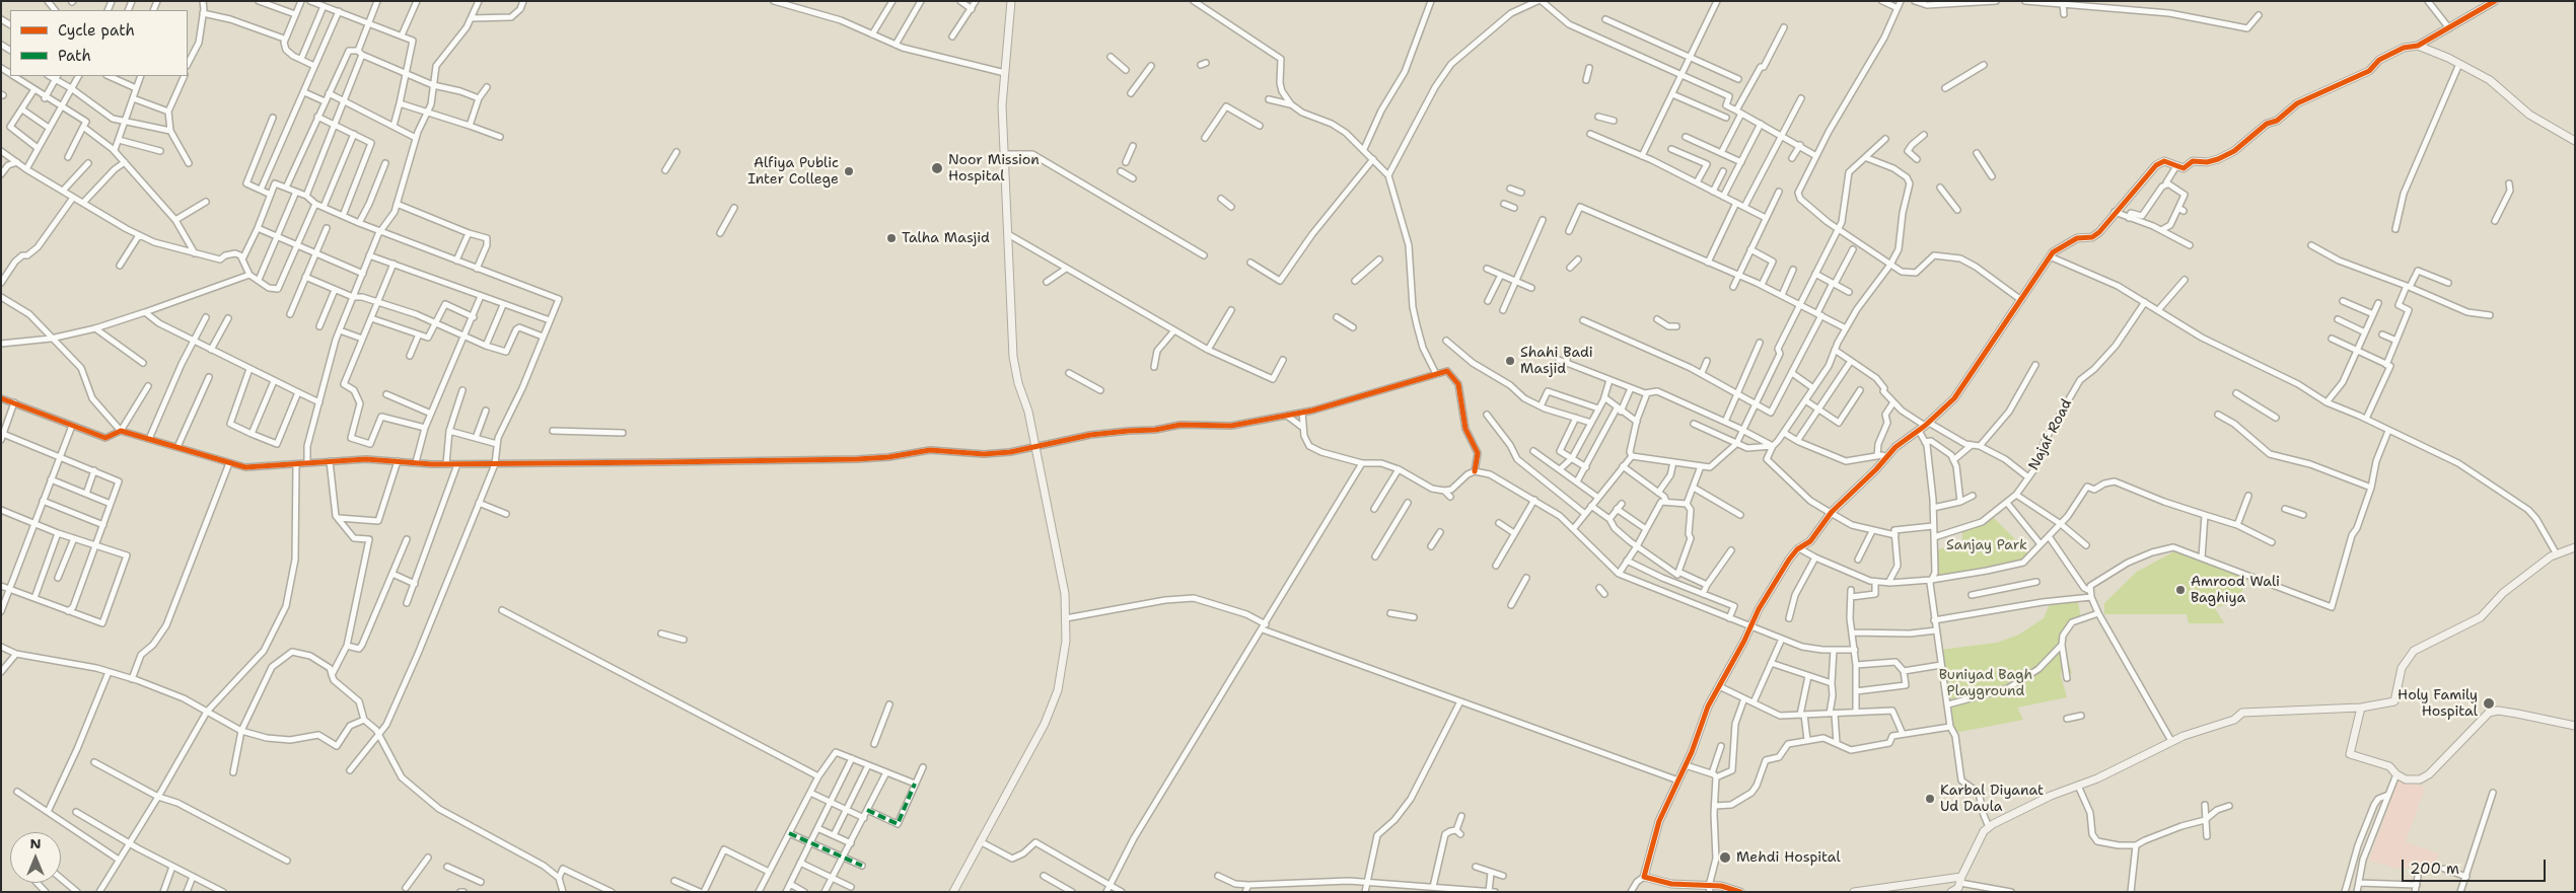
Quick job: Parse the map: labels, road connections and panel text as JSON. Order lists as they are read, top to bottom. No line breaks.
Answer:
{"streets":{"street":["Najaf Road"]},"parks":["Sanjay Park","Buniyad Bagh Playground"],"places":["Noor Mission Hospital","Alfiya Public Inter College","Talha Masjid","Shahi Badi Masjid","Amrood Wali Baghiya","Holy Family Hospital","Karbal Diyanat Ud Daula","Mehdi Hospital"],"legend":["Cycle path","Path"],"scale_bar":"200 m","north":"top"}
